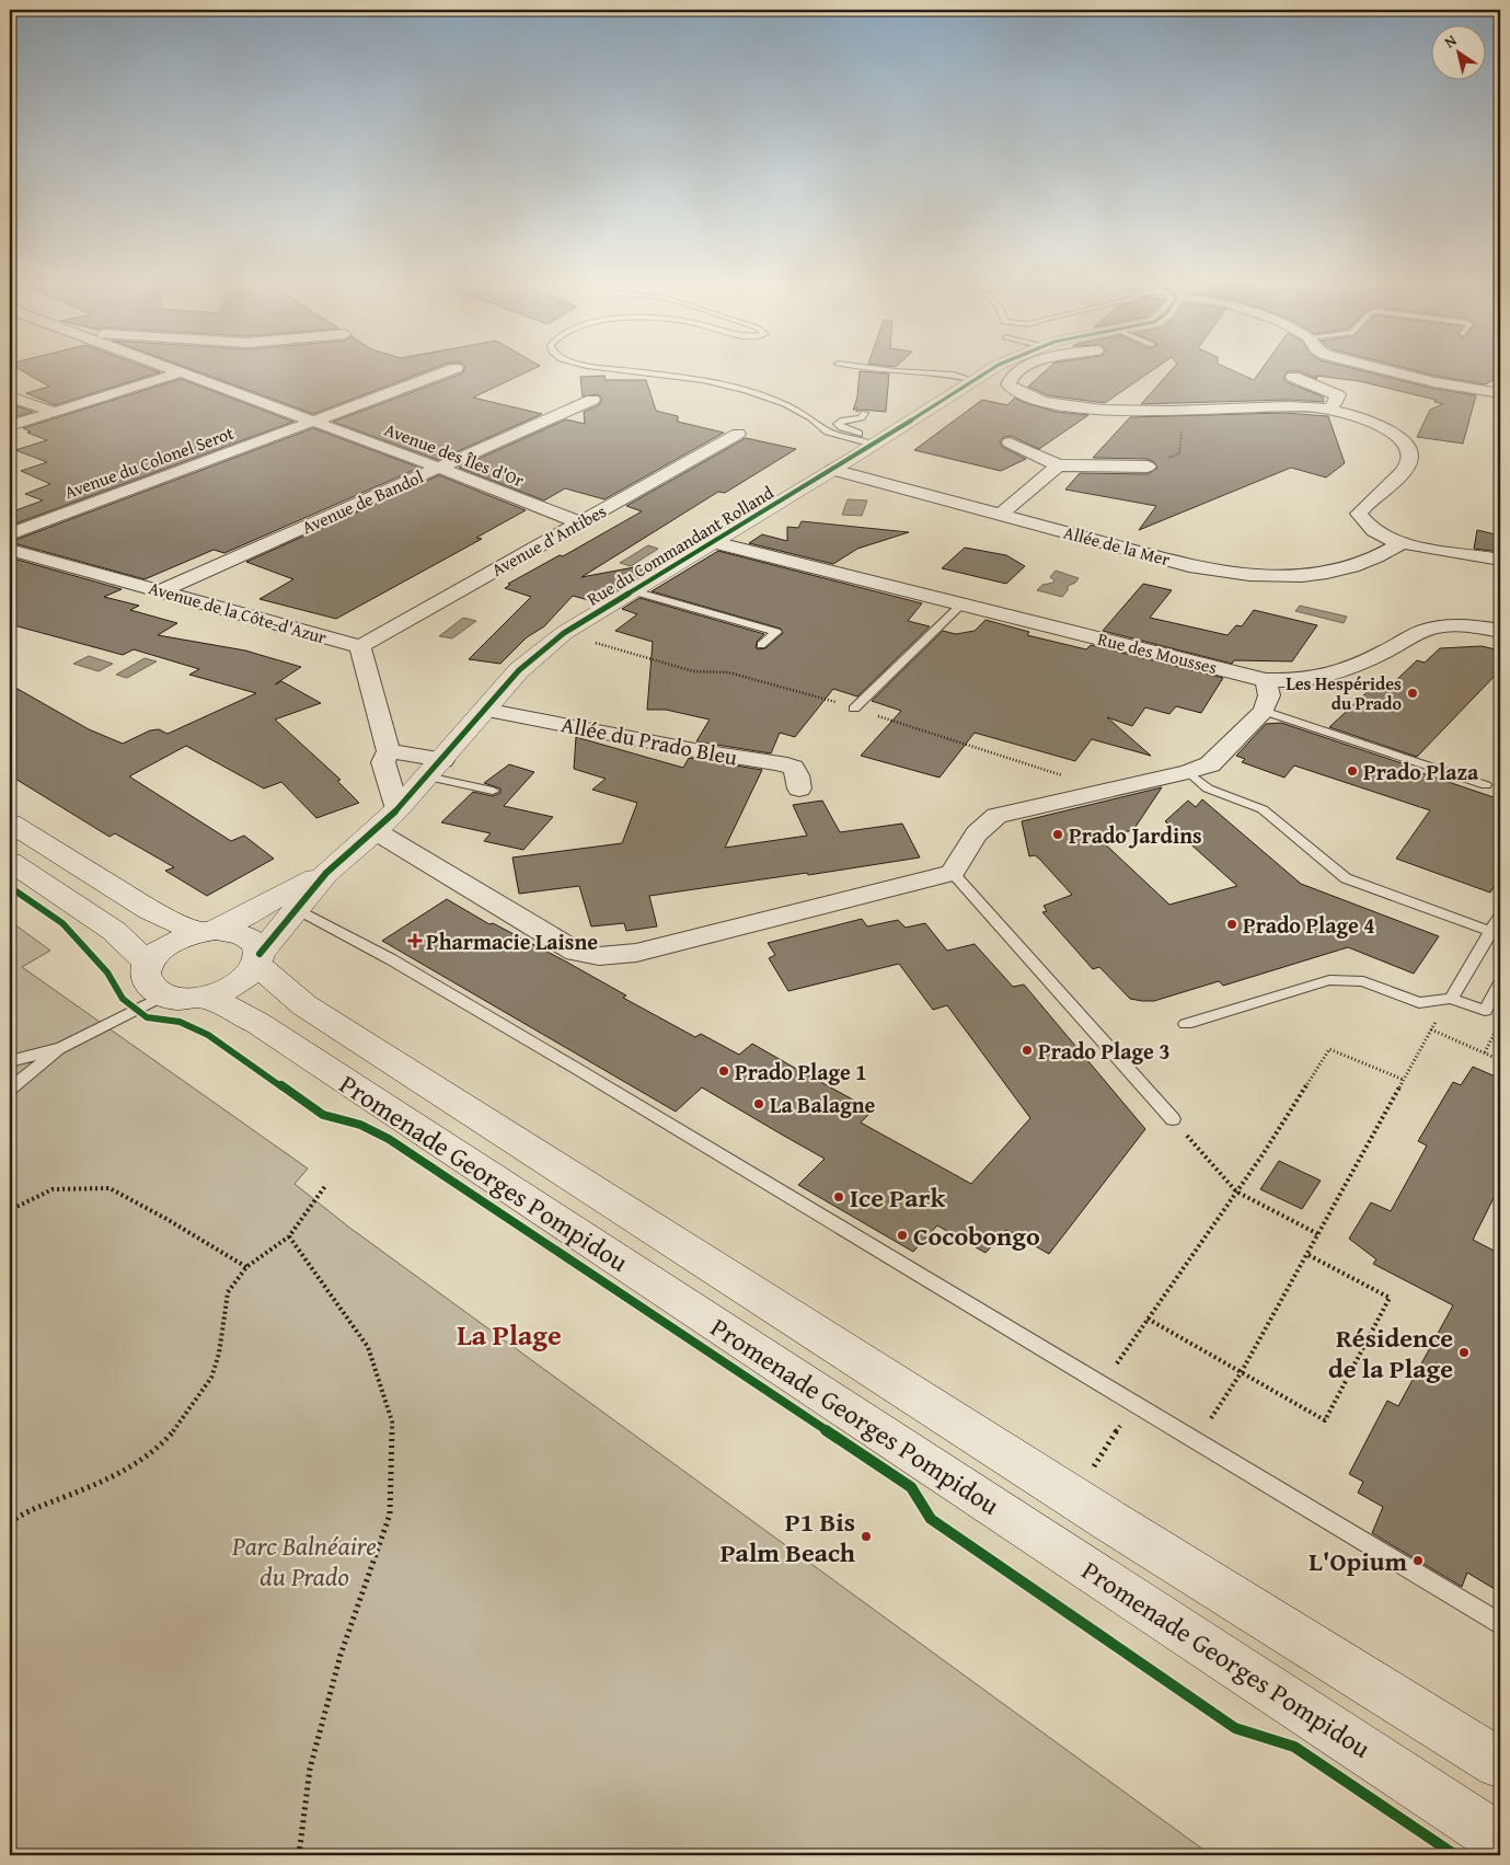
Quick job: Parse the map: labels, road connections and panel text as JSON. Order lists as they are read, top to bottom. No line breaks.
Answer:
{"streets":{"main road":["Rue du Commandant Rolland","Promenade Georges Pompidou"],"street":["Avenue des Îles d'Or","Avenue du Colonel Serot","Avenue de Bandol","Avenue d'Antibes","Allée de la Mer","Avenue de la Côte-d'Azur","Rue des Mousses","Allée du Prado Bleu"]},"crossings":[["Avenue des Îles d'Or","Avenue du Colonel Serot"],["Avenue des Îles d'Or","Avenue de Bandol"],["Avenue des Îles d'Or","Avenue d'Antibes"],["Avenue de Bandol","Avenue de la Côte-d'Azur"],["Avenue d'Antibes","Avenue de la Côte-d'Azur"],["Rue du Commandant Rolland","Allée de la Mer"],["Rue du Commandant Rolland","Rue des Mousses"],["Rue du Commandant Rolland","Allée du Prado Bleu"],["Rue du Commandant Rolland","Promenade Georges Pompidou"]],"districts":["La Plage"],"parks":["Parc Balnéaire du Prado"],"places":{"other":["Les Hespérides du Prado","Prado Plaza","Prado Jardins","Prado Plage 4","Prado Plage 3","Prado Plage 1","La Balagne","Ice Park","Cocobongo","Résidence de la Plage","P1 Bis Palm Beach","L'Opium"],"health":["Pharmacie Laisne"]},"north":"top left"}
